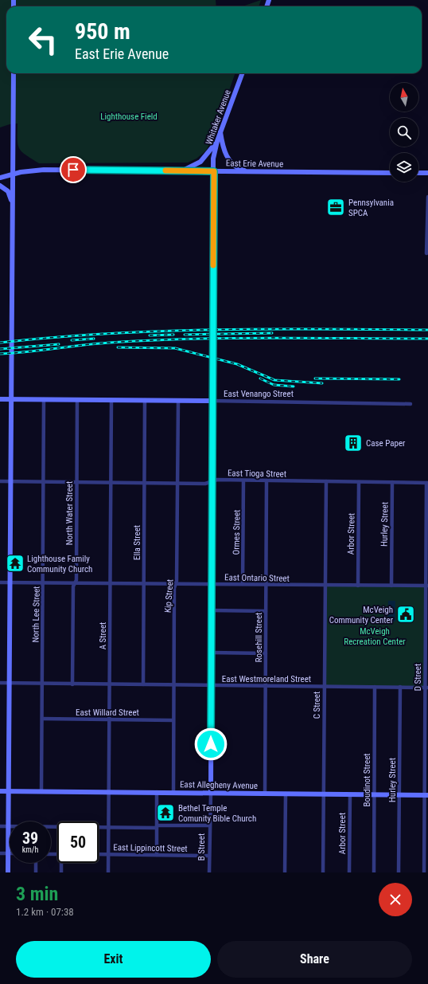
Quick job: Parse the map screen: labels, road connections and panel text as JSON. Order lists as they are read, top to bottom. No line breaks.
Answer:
{"streets":{"main road":["Whitaker Avenue","East Erie Avenue","East Venango Street","East Allegheny Avenue","B Street"],"street":["East Tioga Street","North Water Street","Hurley Street","Ormes Street","Arbor Street","Ella Street","East Ontario Street","Kip Street","North Lee Street","A Street","Rosehill Street","D Street","East Westmoreland Street","C Street","East Willard Street","Boudinot Street","East Lippincott Street"]},"crossings":[["Whitaker Avenue","East Erie Avenue"],["Whitaker Avenue","B Street"],["East Erie Avenue","B Street"],["East Venango Street","North Water Street"],["East Venango Street","Ella Street"],["East Venango Street","Kip Street"],["East Venango Street","North Lee Street"],["East Venango Street","A Street"],["East Venango Street","B Street"],["East Tioga Street","North Water Street"],["East Tioga Street","Hurley Street"],["East Tioga Street","Ormes Street"],["East Tioga Street","Arbor Street"],["East Tioga Street","Ella Street"],["East Tioga Street","Kip Street"],["East Tioga Street","North Lee Street"],["East Tioga Street","A Street"],["East Tioga Street","Rosehill Street"],["East Tioga Street","D Street"],["East Tioga Street","C Street"],["East Tioga Street","B Street"],["North Water Street","East Ontario Street"],["North Water Street","East Westmoreland Street"],["Hurley Street","East Ontario Street"],["Hurley Street","East Westmoreland Street"],["Hurley Street","East Allegheny Avenue"],["Ormes Street","East Ontario Street"],["Arbor Street","East Ontario Street"],["Arbor Street","East Allegheny Avenue"],["Ella Street","East Ontario Street"],["Ella Street","East Westmoreland Street"],["East Ontario Street","Kip Street"],["East Ontario Street","North Lee Street"],["East Ontario Street","A Street"],["East Ontario Street","Rosehill Street"],["East Ontario Street","D Street"],["East Ontario Street","C Street"],["East Ontario Street","B Street"],["Kip Street","East Westmoreland Street"],["Kip Street","East Willard Street"],["Kip Street","East Allegheny Avenue"],["North Lee Street","East Westmoreland Street"],["North Lee Street","East Willard Street"],["North Lee Street","East Allegheny Avenue"],["A Street","East Westmoreland Street"],["A Street","East Willard Street"],["A Street","East Allegheny Avenue"],["A Street","East Lippincott Street"],["Rosehill Street","East Westmoreland Street"],["Rosehill Street","East Allegheny Avenue"],["D Street","East Westmoreland Street"],["D Street","East Allegheny Avenue"],["East Westmoreland Street","C Street"],["East Westmoreland Street","Boudinot Street"],["East Westmoreland Street","B Street"],["C Street","East Allegheny Avenue"],["Boudinot Street","East Allegheny Avenue"],["East Allegheny Avenue","B Street"],["B Street","East Lippincott Street"]],"parks":["Lighthouse Field","McVeigh Recreation Center"],"places":{"office":["Pennsylvania SPCA"],"building":["Case Paper"],"temple":["Lighthouse Family Community Church","Bethel Temple Comunity Bible Church"],"public building":["McVeigh Community Center"]},"north":"top","page":{"turn":["950 m","East Erie Avenue"],"speed":"39 km/h","limit":"50","heading":["3 min","1.2 km · 07:38"],"buttons":["Exit","Share"]}}
